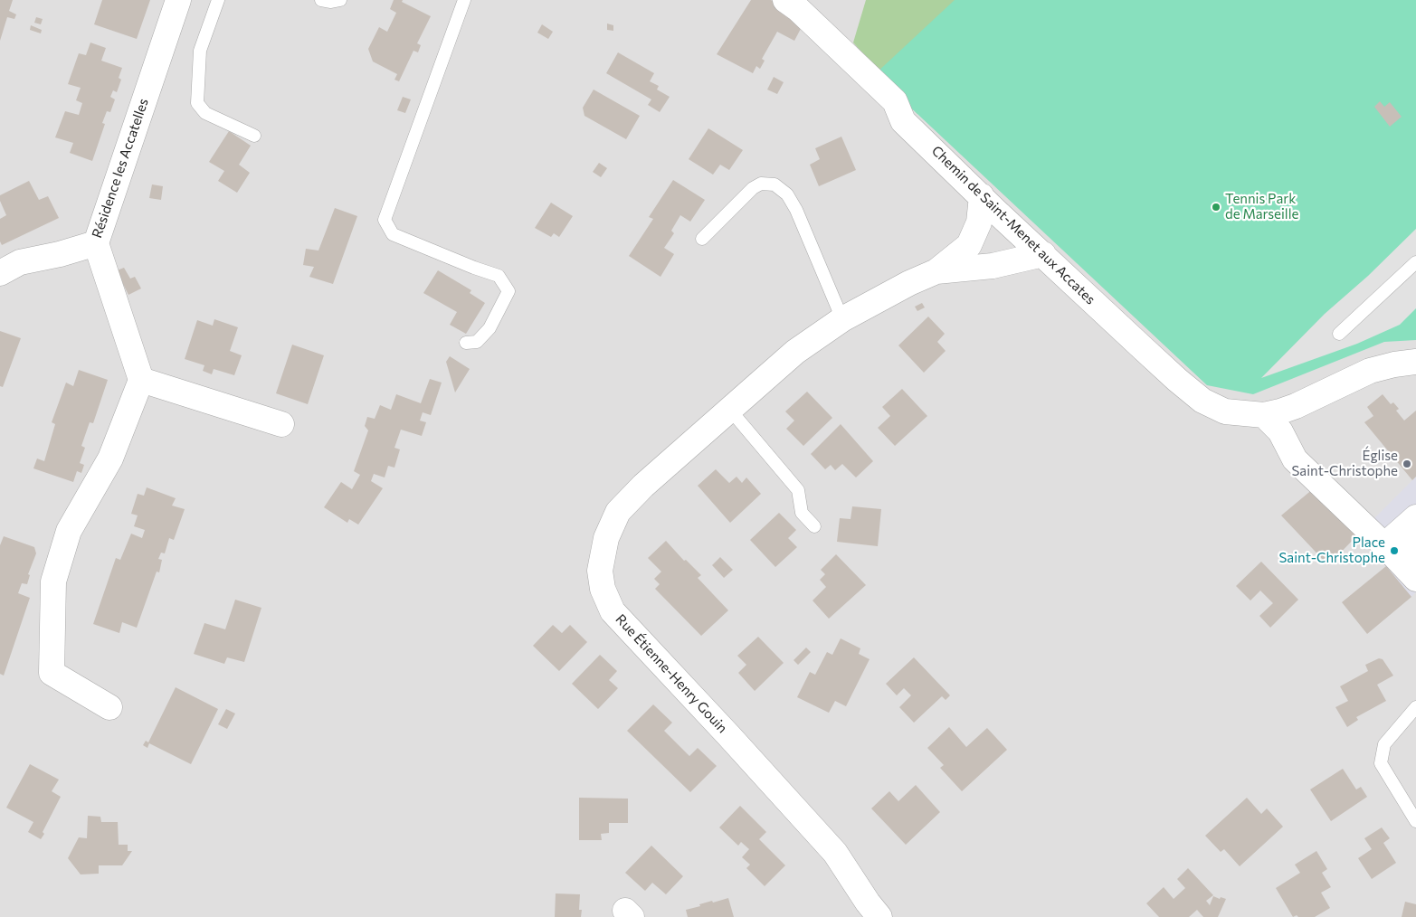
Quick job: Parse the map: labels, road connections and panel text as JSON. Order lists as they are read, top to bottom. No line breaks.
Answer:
{"streets":{"street":["Résidence les Accatelles","Chemin de Saint-Menet aux Accates","Rue Étienne-Henry Gouin"]},"crossings":[["Chemin de Saint-Menet aux Accates","Rue Étienne-Henry Gouin"]],"places":["Tennis Park de Marseille","Église Saint-Christophe","Place Saint-Christophe"]}
